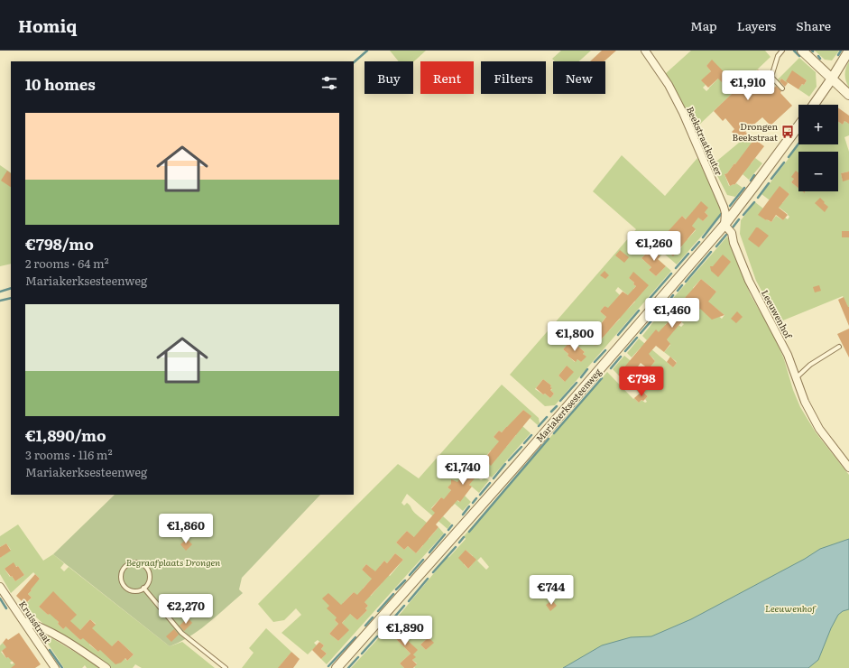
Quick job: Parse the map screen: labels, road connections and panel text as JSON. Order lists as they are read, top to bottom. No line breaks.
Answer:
{"streets":{"street":["Beekstraatkouter","Leeuwenhof","Mariakerksesteenweg","Kruisstraat"]},"crossings":[["Beekstraatkouter","Leeuwenhof"],["Beekstraatkouter","Mariakerksesteenweg"],["Leeuwenhof","Mariakerksesteenweg"]],"parks":["Begraafplaats Drongen","Leeuwenhof"],"places":{"bus stop":["Drongen Beekstraat"]},"page":{"header":"Homiq","nav":["Map","Layers","Share"],"chip":["Buy","Rent","Filters","New"],"heading":"10 homes","price":["€1,910","€1,260","€1,460","€1,800","€798","€1,740","€1,860","€744","€2,270","€1,890"],"map_buttons":["+","−"],"list":[{"name":"€798/mo","note":"2 rooms · 64 m² · Mariakerksesteenweg"},{"name":"€1,890/mo","note":"3 rooms · 116 m² · Mariakerksesteenweg"}]}}
